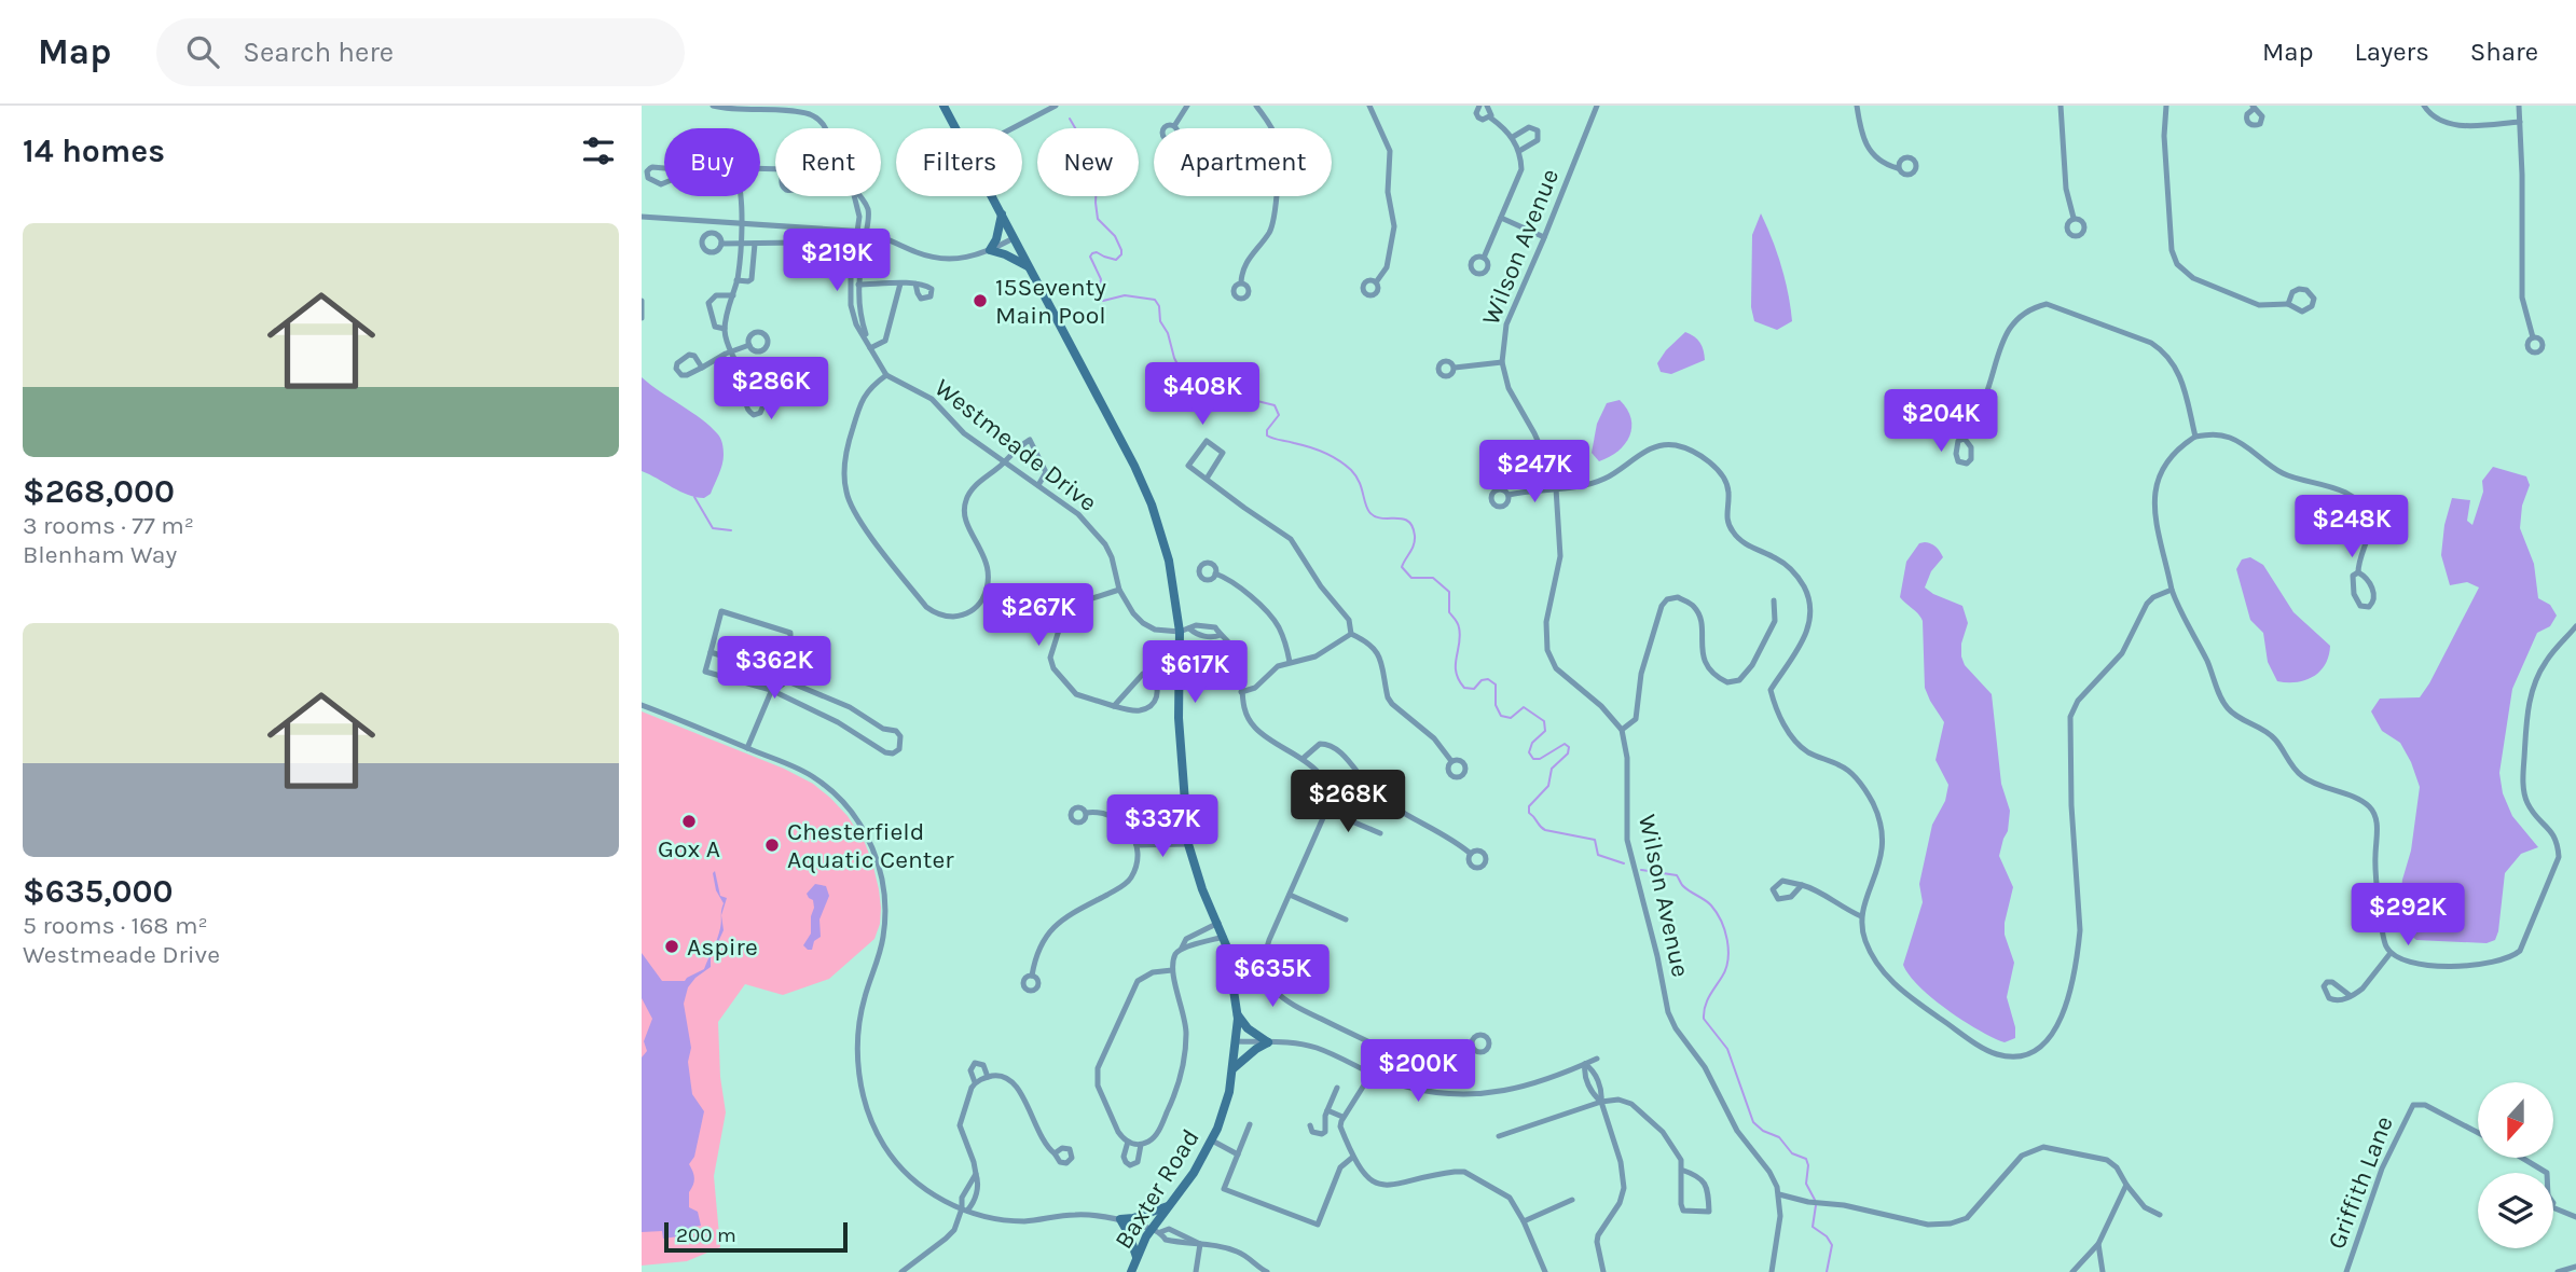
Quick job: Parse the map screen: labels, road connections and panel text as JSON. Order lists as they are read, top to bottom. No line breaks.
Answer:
{"streets":{"main road":["Baxter Road"],"street":["Wilson Avenue","Westmeade Drive","Griffith Lane"]},"crossings":[["Westmeade Drive","Baxter Road"]],"places":["15Seventy Main Pool","Gox A","Chesterfield Aquatic Center","Aspire"],"scale_bar":"200 m","north":"bottom","page":{"header":"Map","search":"Search here","nav":["Map","Layers","Share"],"heading":"14 homes","chip":["Buy","Rent","Filters","New","Apartment"],"list":[{"name":"$268,000","note":"3 rooms · 77 m² · Blenham Way"},{"name":"$635,000","note":"5 rooms · 168 m² · Westmeade Drive"}],"price":["$219K","$286K","$408K","$204K","$247K","$248K","$267K","$362K","$617K","$268K","$337K","$292K","$635K","$200K"],"scale":"200 m"}}
